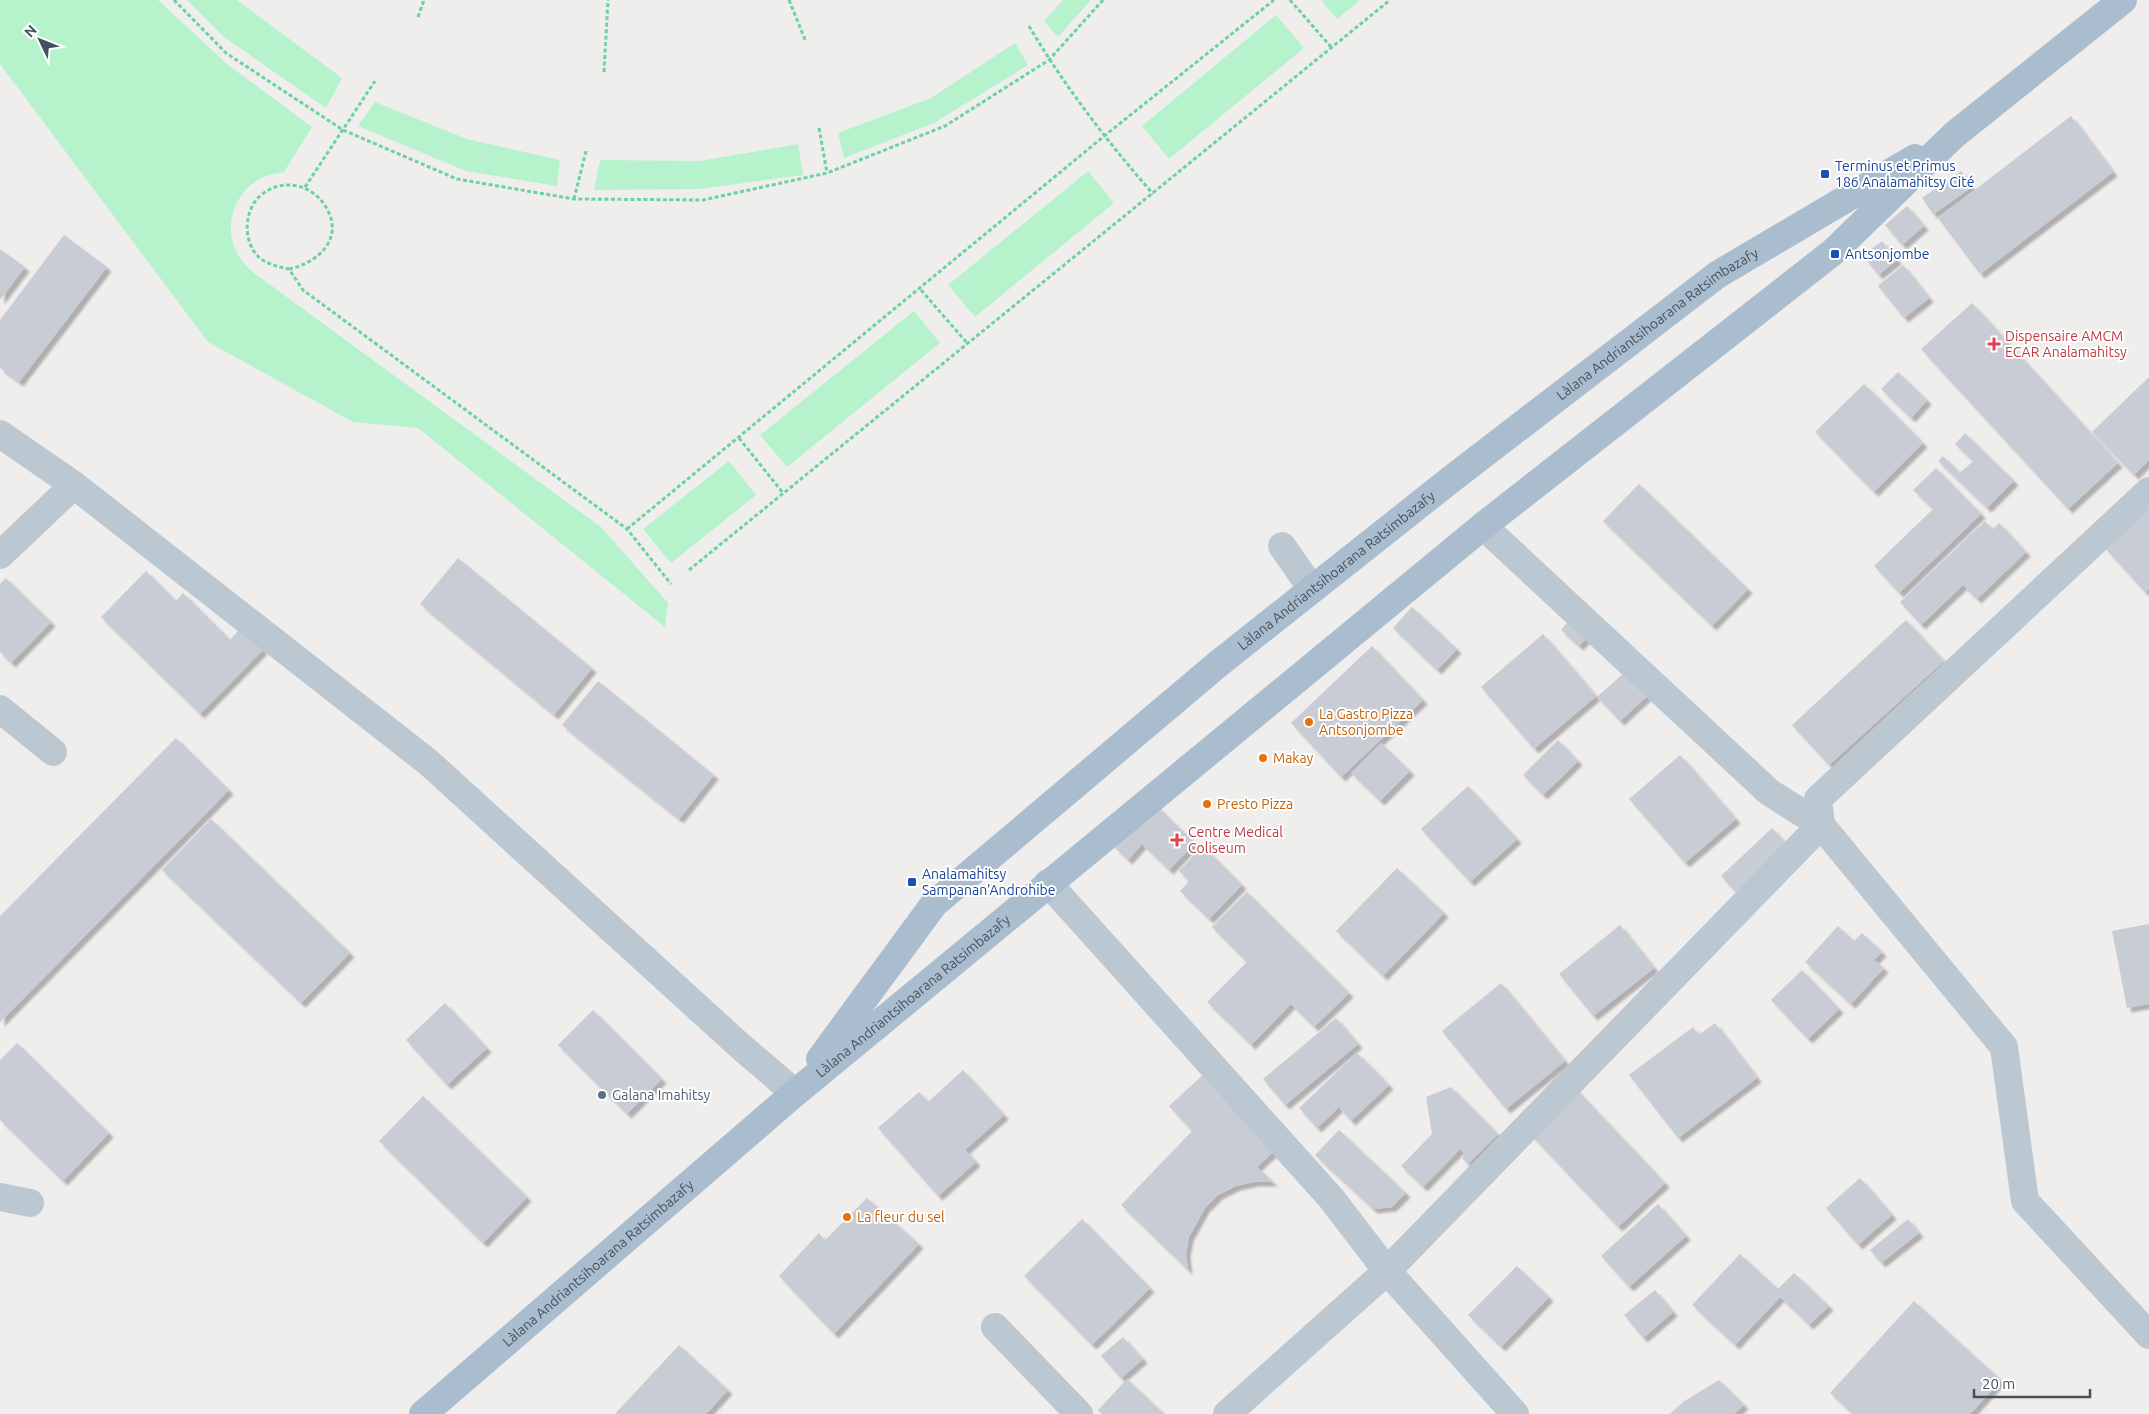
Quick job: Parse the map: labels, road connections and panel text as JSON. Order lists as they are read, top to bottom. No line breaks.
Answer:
{"streets":{"main road":["Làlana Andriantsihoarana Ratsimbazafy"]},"places":{"transit":["Terminus et Primus 186 Analamahitsy Cité","Antsonjombe","Analamahitsy Sampanan'Androhibe"],"health":["Dispensaire AMCM ECAR Analamahitsy","Centre Medical Coliseum"],"other":["La Gastro Pizza Antsonjombe","Makay","Presto Pizza","Galana Imahitsy","La fleur du sel"]},"scale_bar":"20 m","north":"top left"}
